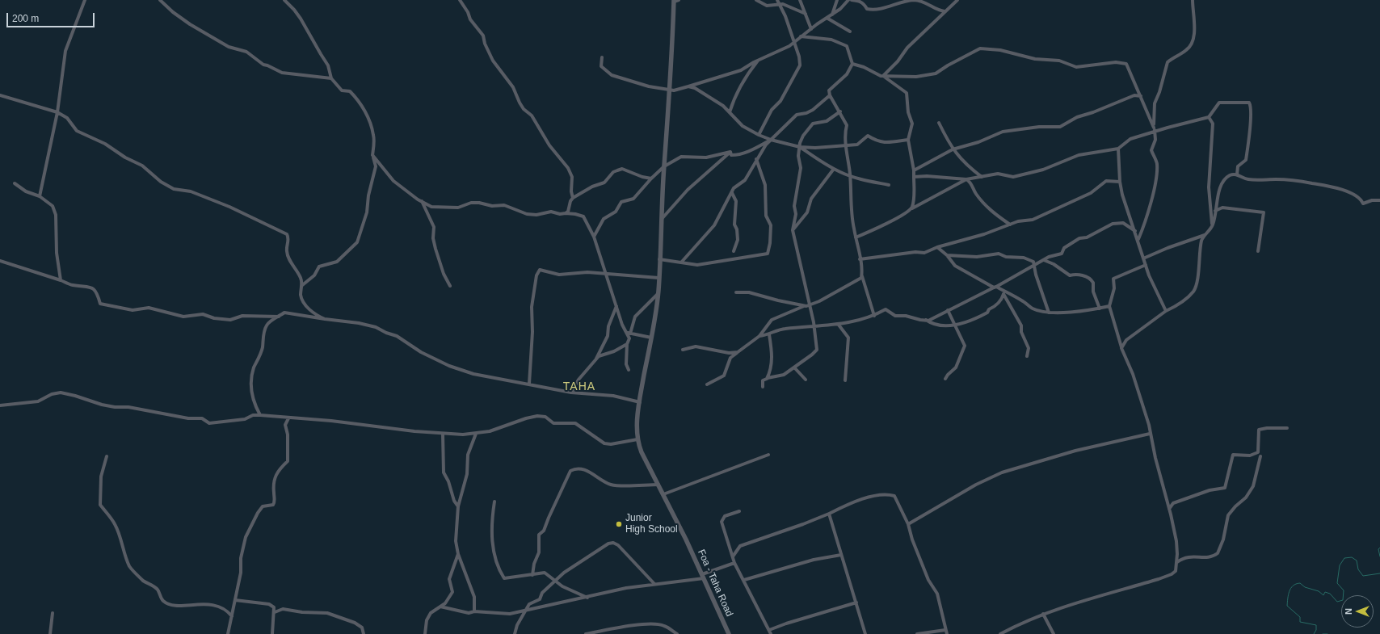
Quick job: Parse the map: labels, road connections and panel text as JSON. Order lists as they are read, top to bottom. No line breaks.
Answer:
{"streets":{"street":["Foa - Taha Road"]},"districts":["TAHA"],"places":["Junior High School"],"scale_bar":"200 m","north":"left"}
